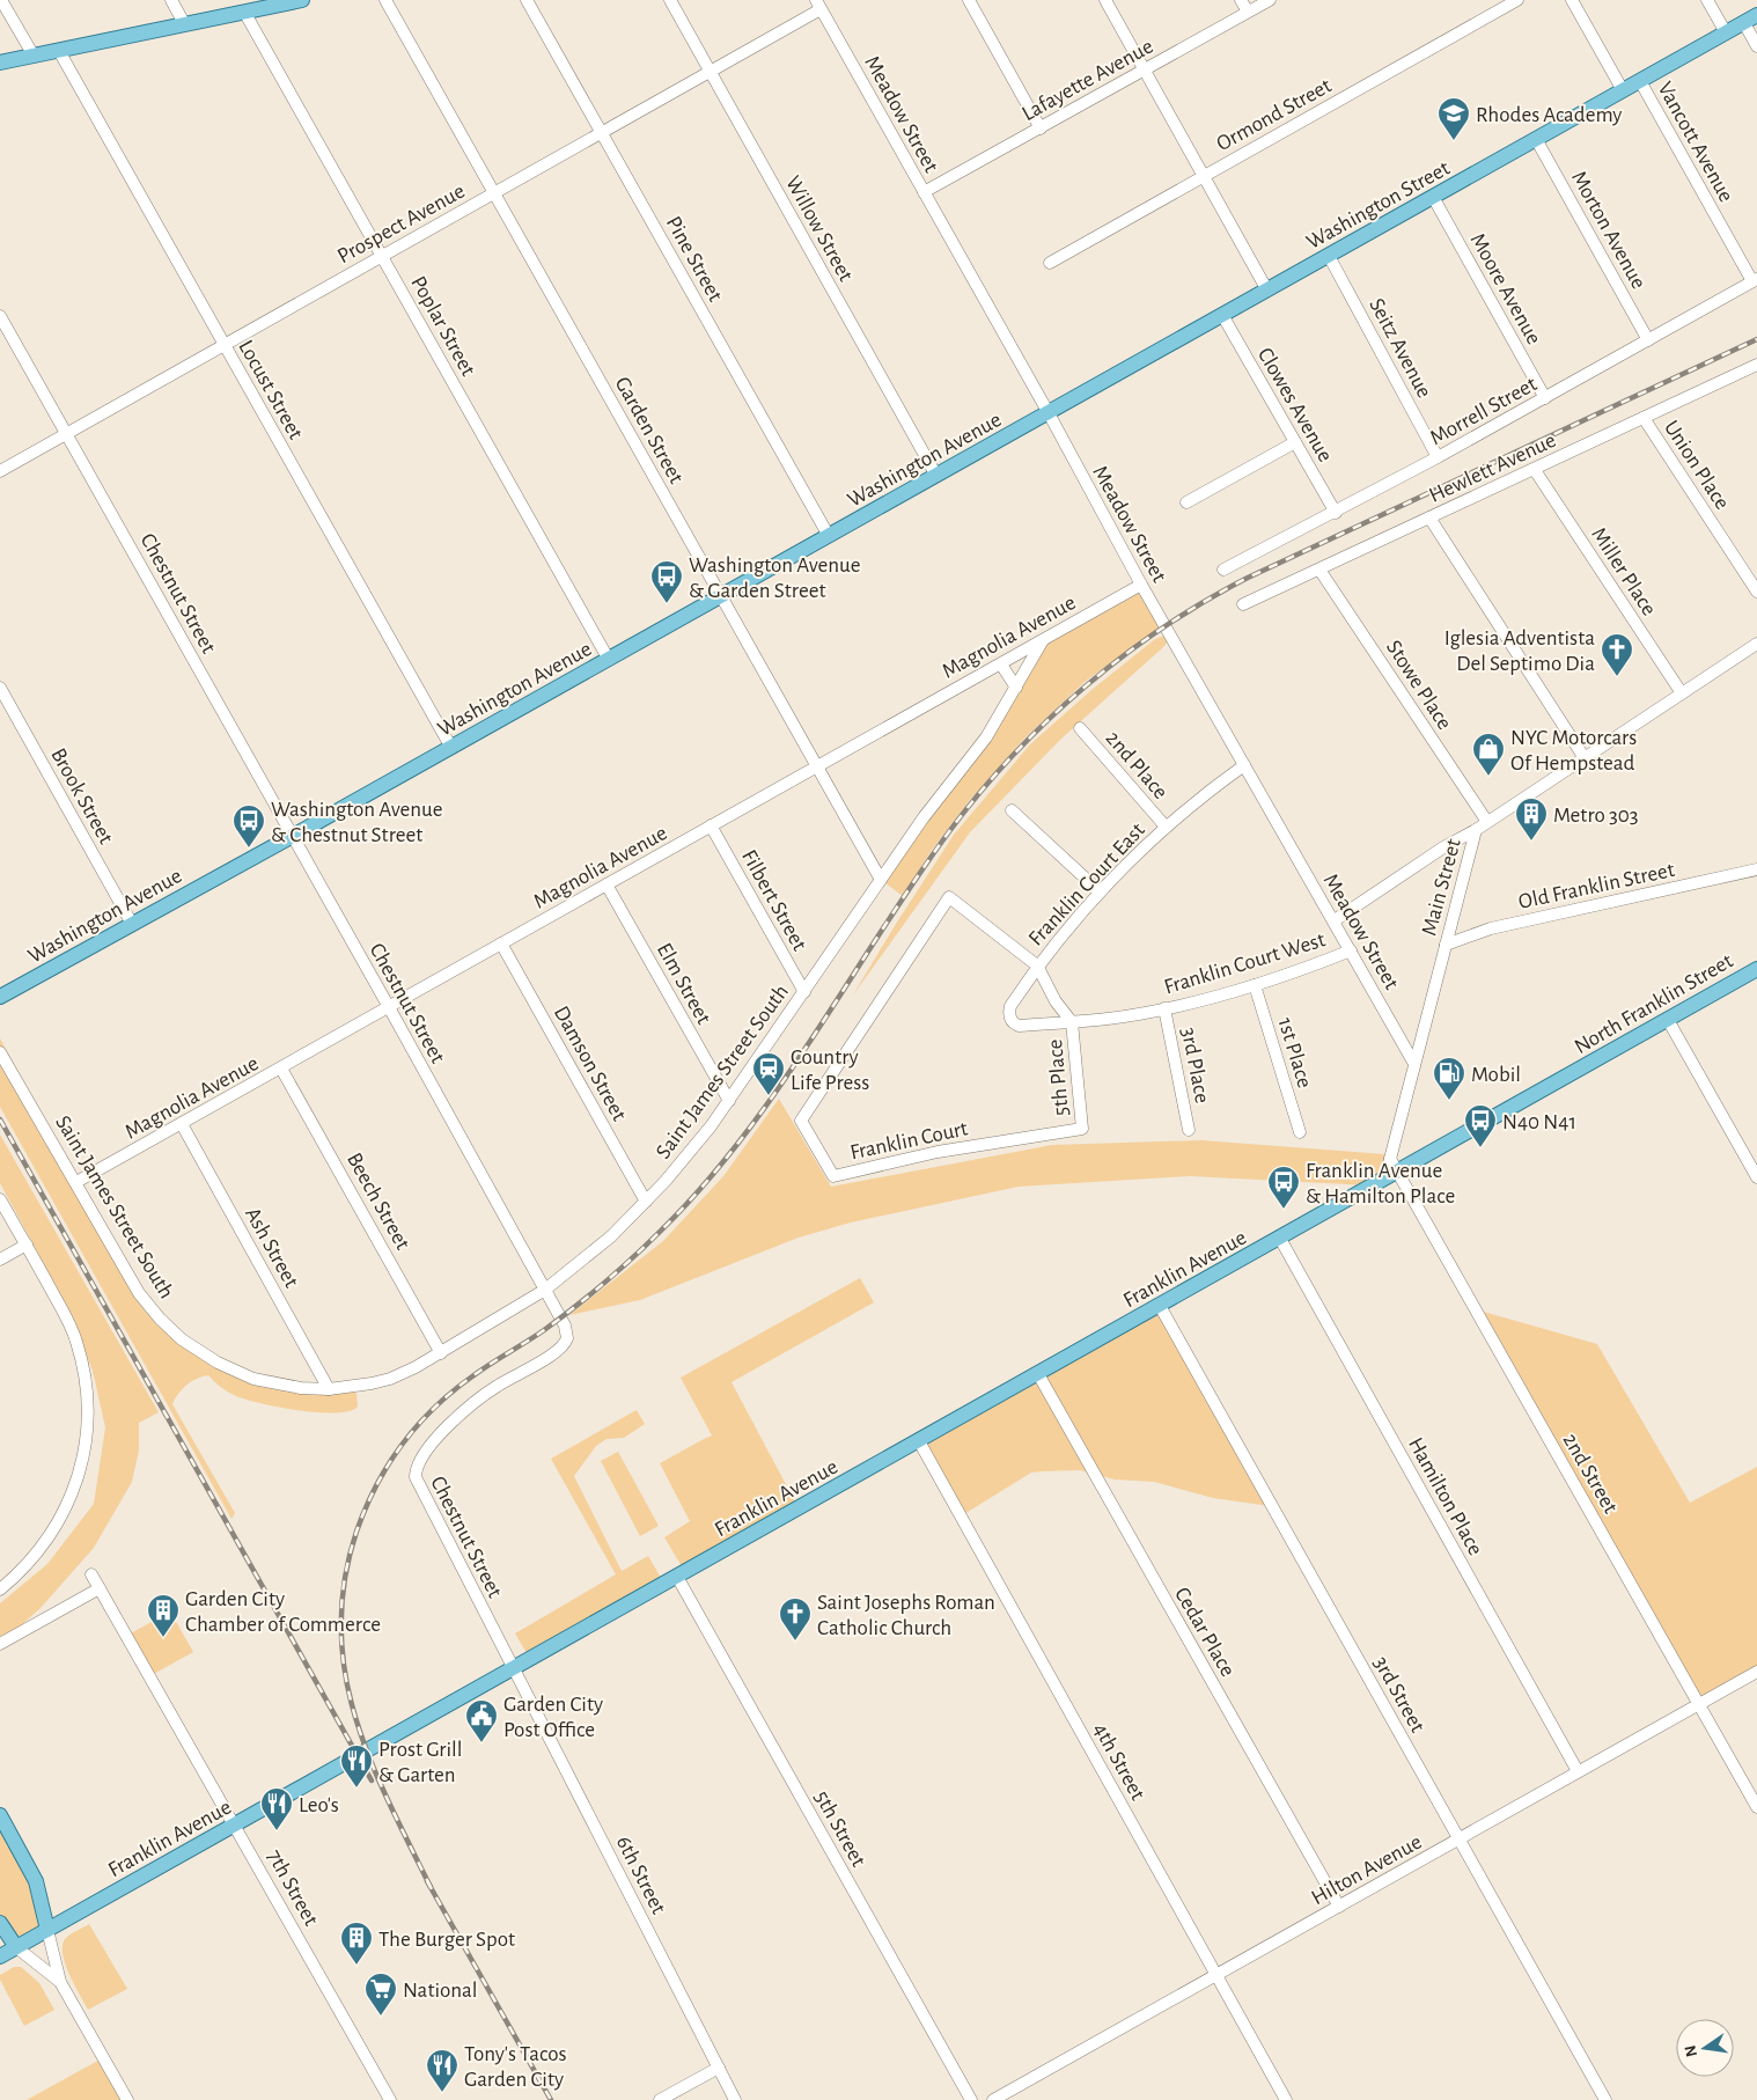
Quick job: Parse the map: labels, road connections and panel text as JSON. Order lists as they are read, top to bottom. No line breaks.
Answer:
{"streets":{"main road":["Washington Street","Washington Avenue","North Franklin Street","Franklin Avenue"],"street":["Lafayette Avenue","Meadow Street","Ormond Street","Vancott Avenue","Prospect Avenue","Willow Street","Morton Avenue","Pine Street","Moore Avenue","Poplar Street","Seitz Avenue","Locust Street","Clowes Avenue","Morrell Street","Garden Street","Union Place","Hewlett Avenue","Miller Place","Chestnut Street","Magnolia Avenue","Stowe Place","2nd Place","Brook Street","Franklin Court East","Old Franklin Street","Main Street","Filbert Street","Franklin Court West","Elm Street","1st Place","Damson Street","3rd Place","Saint James Street South","5th Place","Franklin Court","Beech Street","Ash Street","2nd Street","Hamilton Place","Cedar Place","3rd Street","4th Street","5th Street","Hilton Avenue","6th Street","7th Street"]},"crossings":[["Lafayette Avenue","Meadow Street"],["Meadow Street","Washington Street"],["Meadow Street","Prospect Avenue"],["Meadow Street","Washington Avenue"],["Meadow Street","Magnolia Avenue"],["Meadow Street","Franklin Court East"],["Meadow Street","Main Street"],["Meadow Street","Franklin Court West"],["Vancott Avenue","Washington Street"],["Vancott Avenue","Morrell Street"],["Washington Street","Morton Avenue"],["Washington Street","Moore Avenue"],["Washington Street","Seitz Avenue"],["Washington Street","Clowes Avenue"],["Washington Street","Washington Avenue"],["Prospect Avenue","Willow Street"],["Prospect Avenue","Pine Street"],["Prospect Avenue","Poplar Street"],["Prospect Avenue","Locust Street"],["Prospect Avenue","Garden Street"],["Prospect Avenue","Chestnut Street"],["Willow Street","Washington Avenue"],["Morton Avenue","Morrell Street"],["Pine Street","Washington Avenue"],["Moore Avenue","Morrell Street"],["Poplar Street","Washington Avenue"],["Seitz Avenue","Morrell Street"],["Locust Street","Washington Avenue"],["Clowes Avenue","Morrell Street"],["Garden Street","Washington Avenue"],["Garden Street","Magnolia Avenue"],["Garden Street","Saint James Street South"],["Washington Avenue","Chestnut Street"],["Washington Avenue","Brook Street"],["Union Place","Hewlett Avenue"],["Hewlett Avenue","Miller Place"],["Hewlett Avenue","Stowe Place"],["Miller Place","Main Street"],["Chestnut Street","Magnolia Avenue"],["Chestnut Street","Saint James Street South"],["Chestnut Street","Franklin Avenue"],["Chestnut Street","6th Street"],["Magnolia Avenue","Filbert Street"],["Magnolia Avenue","Elm Street"],["Magnolia Avenue","Damson Street"],["Magnolia Avenue","Saint James Street South"],["Magnolia Avenue","Beech Street"],["Magnolia Avenue","Ash Street"],["Stowe Place","Main Street"],["2nd Place","Franklin Court East"],["Franklin Court East","Franklin Court West"],["Franklin Court East","Franklin Court"],["Old Franklin Street","Main Street"],["Main Street","2nd Street"],["Filbert Street","Saint James Street South"],["Franklin Court West","1st Place"],["Franklin Court West","3rd Place"],["Franklin Court West","5th Place"],["Elm Street","Saint James Street South"],["North Franklin Street","Franklin Avenue"],["Damson Street","Saint James Street South"],["Saint James Street South","Beech Street"],["Saint James Street South","Ash Street"],["5th Place","Franklin Court"],["Franklin Avenue","2nd Street"],["Franklin Avenue","Hamilton Place"],["Franklin Avenue","Cedar Place"],["Franklin Avenue","3rd Street"],["Franklin Avenue","4th Street"],["Franklin Avenue","5th Street"],["Franklin Avenue","6th Street"],["Franklin Avenue","7th Street"],["2nd Street","Hilton Avenue"],["Hamilton Place","Hilton Avenue"],["Cedar Place","Hilton Avenue"],["3rd Street","Hilton Avenue"],["4th Street","Hilton Avenue"]],"places":{"school or university":["Rhodes Academy"],"bus stop":["Washington Avenue & Garden Street","Washington Avenue & Chestnut Street","N40 N41","Franklin Avenue & Hamilton Place"],"church":["Iglesia Adventista Del Septimo Dia","Saint Josephs Roman Catholic Church"],"shop":["NYC Motorcars Of Hempstead"],"building":["Metro 303","Garden City Chamber of Commerce","The Burger Spot"],"station":["Country Life Press"],"fuel station":["Mobil"],"public building":["Garden City Post Office"],"restaurant":["Prost Grill & Garten","Leo's","Tony's Tacos Garden City"],"supermarket":["National"]},"north":"left"}
